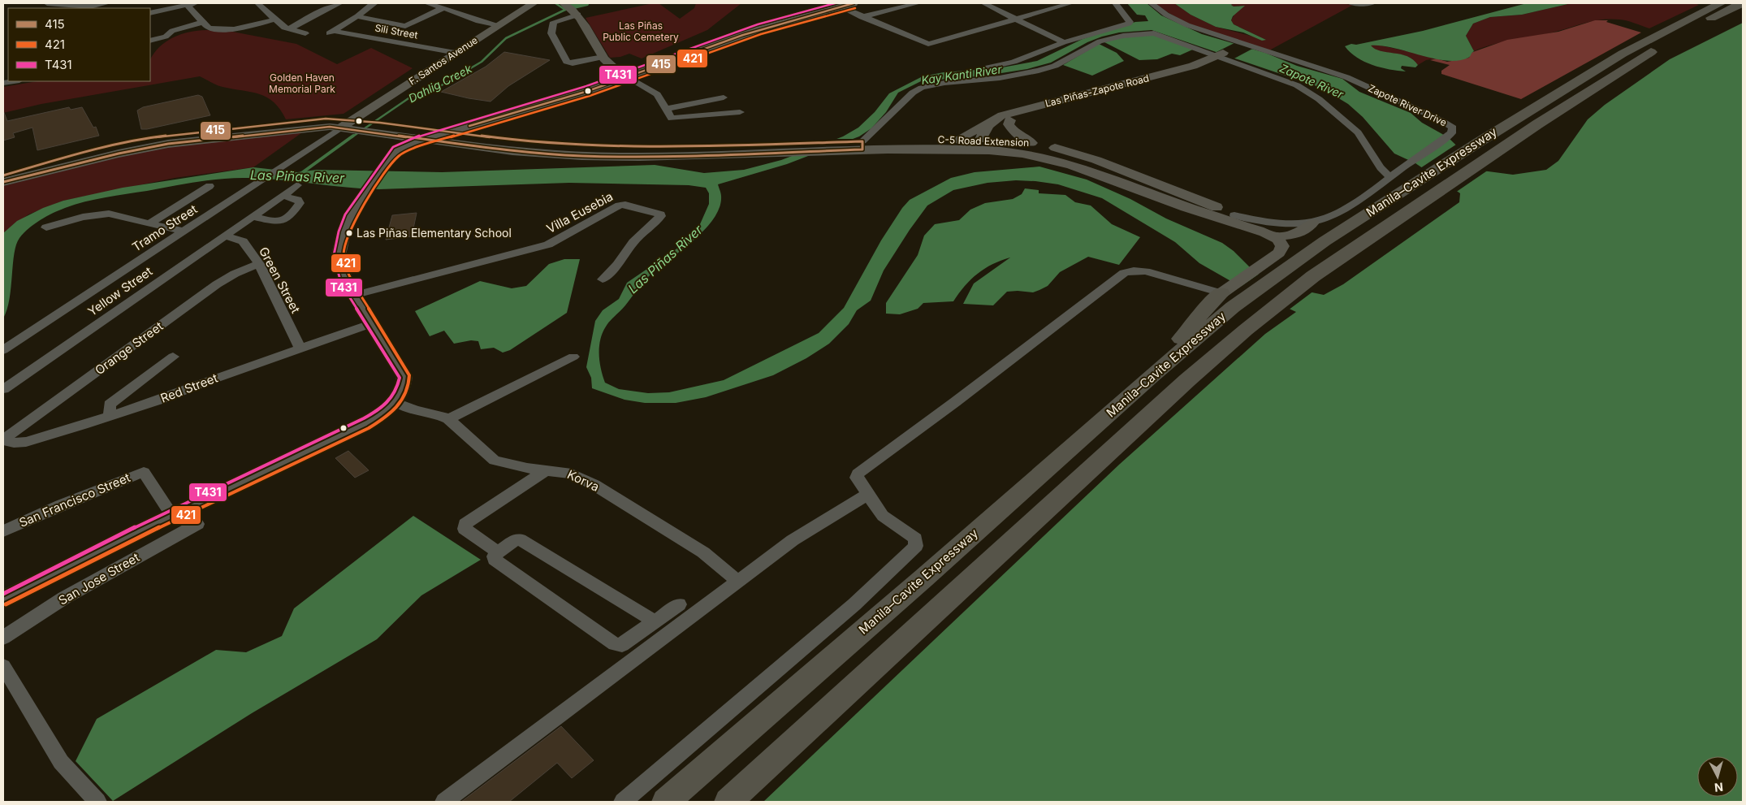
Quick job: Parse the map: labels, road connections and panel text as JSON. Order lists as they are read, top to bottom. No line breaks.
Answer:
{"streets":{"highway":["Manila–Cavite Expressway"],"main road":["F. Santos Avenue","Las Piñas-Zapote Road","C-5 Road Extension"],"street":["Sili Street","Zapote River Drive","Villa Eusebia","Tramo Street","Green Street","Yellow Street","Orange Street","Red Street","Korva","San Francisco Street","San Jose Street"]},"crossings":[["Sili Street","F. Santos Avenue"],["F. Santos Avenue","C-5 Road Extension"],["F. Santos Avenue","Tramo Street"],["Las Piñas-Zapote Road","C-5 Road Extension"],["C-5 Road Extension","Tramo Street"],["Green Street","Yellow Street"],["Green Street","Orange Street"],["Green Street","Red Street"],["Orange Street","Red Street"],["San Francisco Street","San Jose Street"]],"water":["Kay Kanti River","Zapote River","Dahlig Creek","Las Piñas River"],"parks":["Las Piñas Public Cemetery","Golden Haven Memorial Park"],"places":["Las Piñas Elementary School"],"lines":["transit line 415","transit line T431","transit line 421"],"legend":["415","421","T431"],"north":"bottom"}
